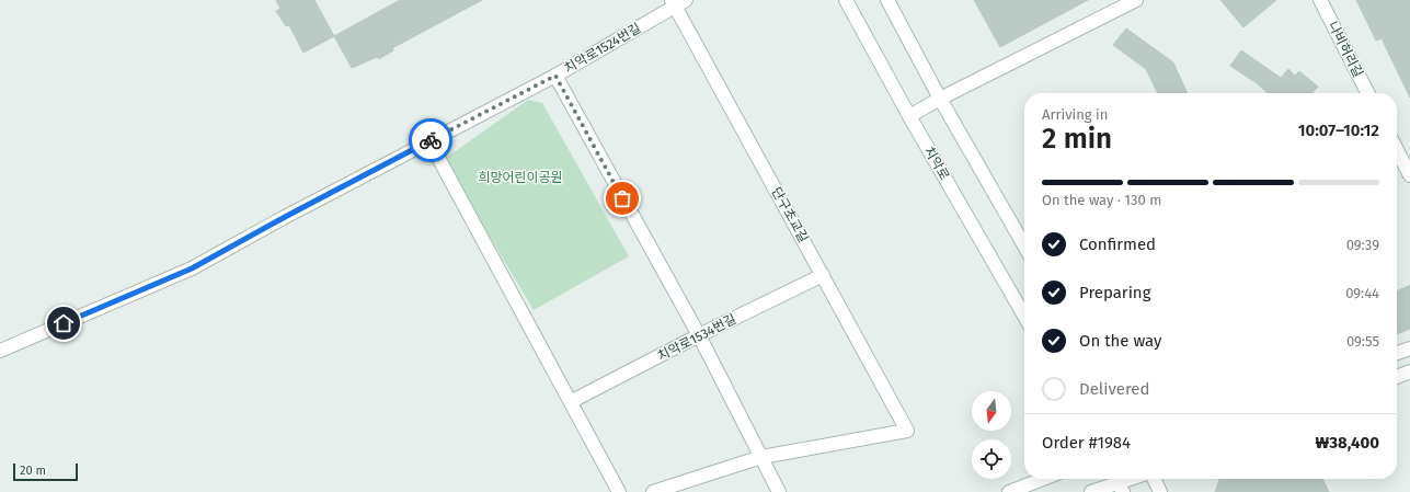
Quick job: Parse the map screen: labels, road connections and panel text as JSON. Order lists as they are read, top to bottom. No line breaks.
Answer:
{"streets":{"street":["치악로1524번길","나비허리길","치악로","단구초교길","치악로1534번길"]},"crossings":[["치악로1524번길","단구초교길"],["단구초교길","치악로1534번길"]],"parks":["희망어린이공원"],"scale_bar":"20 m","north":"bottom","page":{"heading":["2 min","Arriving in","10:07–10:12"],"panel":["Order #1984","₩38,400"],"bar":"On the way · 130 m","list":[["Confirmed","09:39"],["Preparing","09:44"],["On the way","09:55"],"Delivered"],"scale":"20 m"}}
